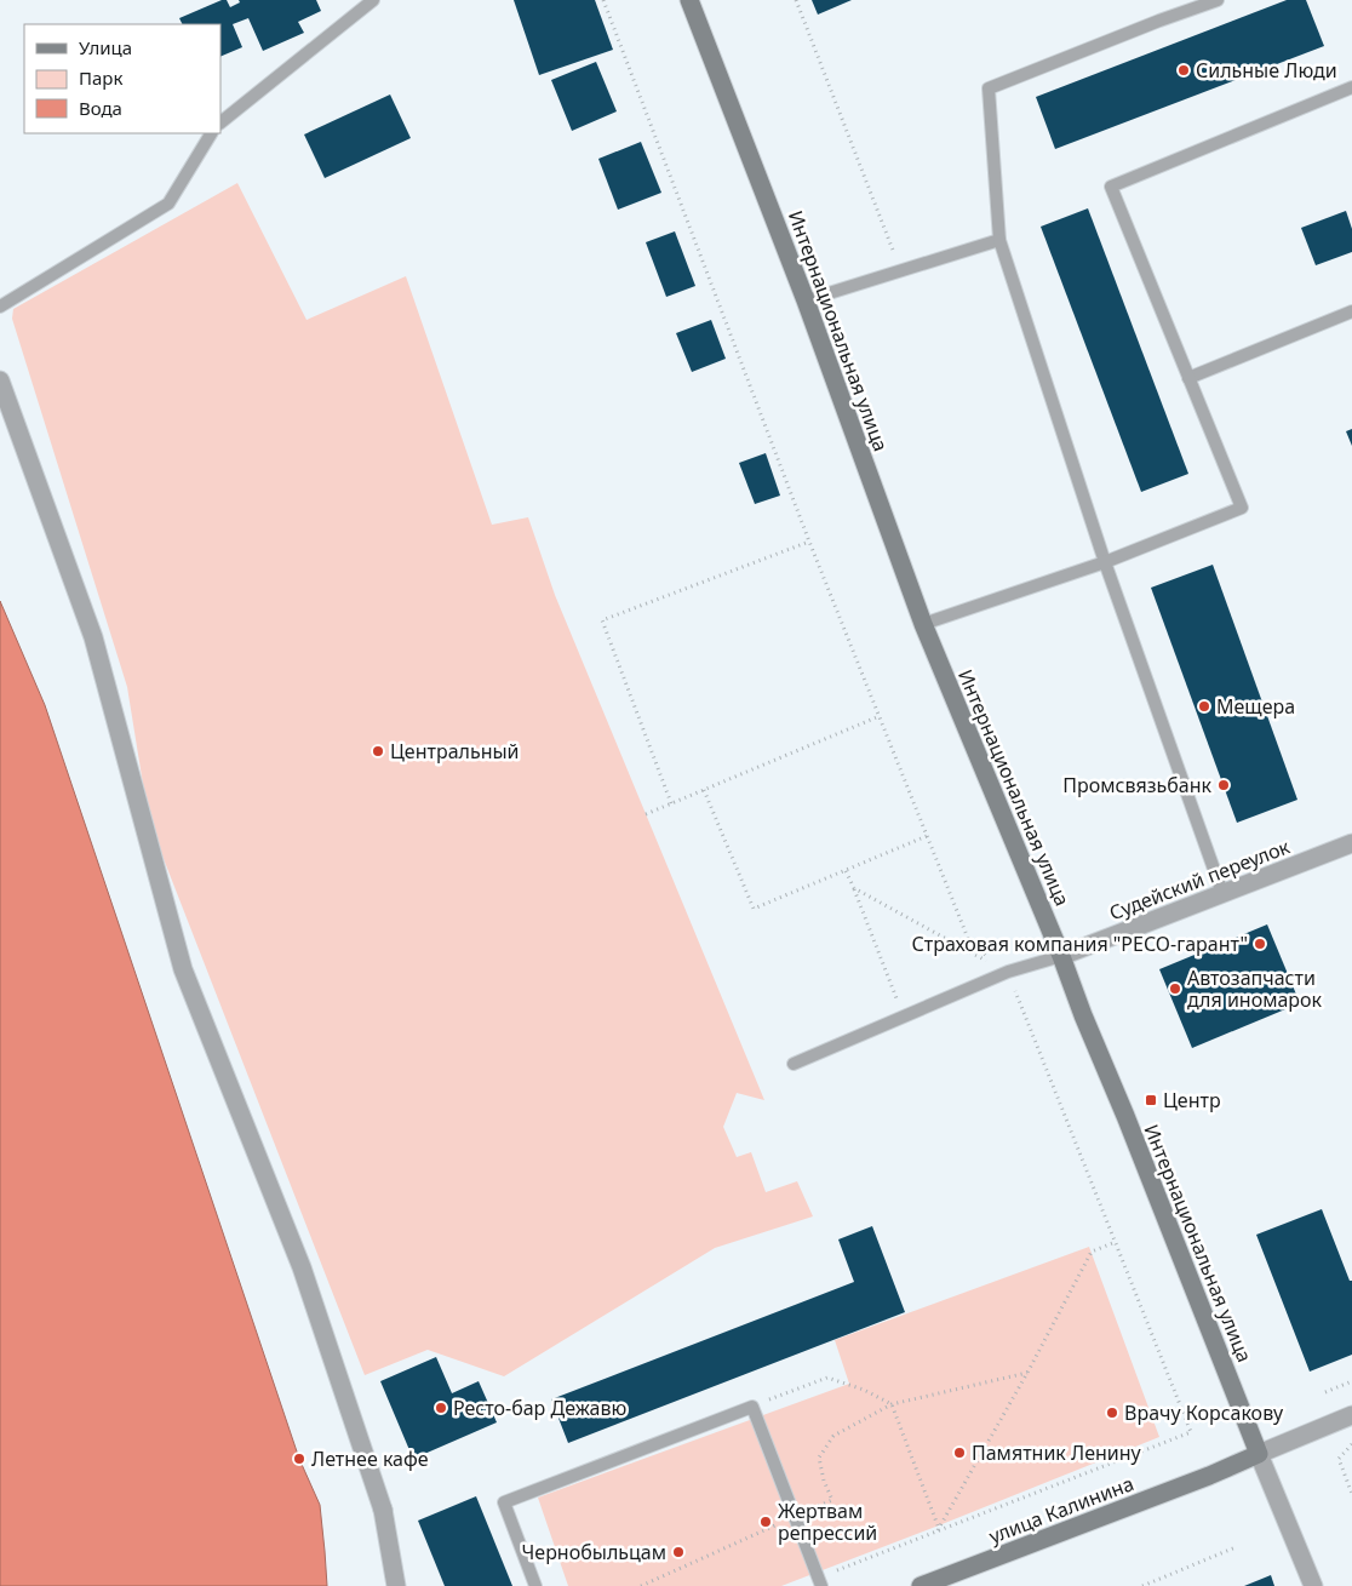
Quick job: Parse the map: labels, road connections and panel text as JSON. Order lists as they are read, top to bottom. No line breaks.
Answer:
{"streets":{"main road":["Интернациональная улица","улица Калинина"],"street":["Судейский переулок"]},"crossings":[["Интернациональная улица","Судейский переулок"],["Интернациональная улица","улица Калинина"]],"places":{"other":["Сильные Люди","Мещера","Центральный","Промсвязьбанк","Страховая компания \"РЕСО-гарант\"","Автозапчасти для иномарок","Ресто-бар Дежавю","Врачу Корсакову","Памятник Ленину","Летнее кафе","Жертвам репрессий","Чернобыльцам"],"transit":["Центр"]},"legend":["Улица","Парк","Вода"]}
